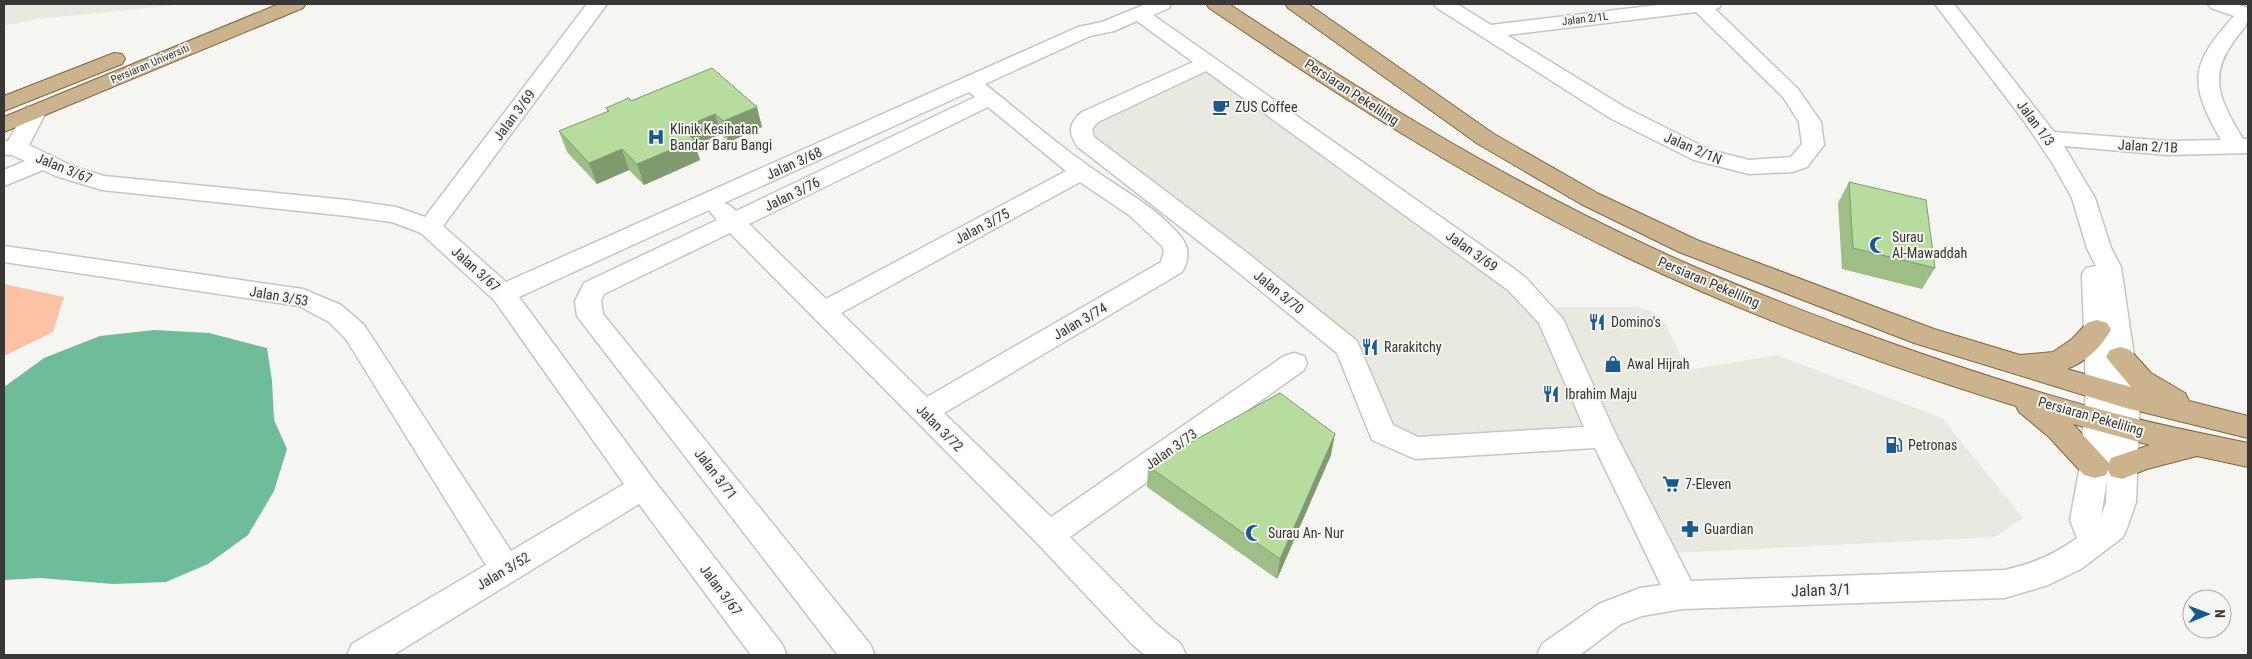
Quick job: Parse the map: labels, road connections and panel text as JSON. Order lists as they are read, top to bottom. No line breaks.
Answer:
{"streets":{"main road":["Persiaran Universiti","Persiaran Pekeliling"],"street":["Jalan 2/1L","Jalan 3/69","Jalan 1/3","Jalan 2/1B","Jalan 2/1N","Jalan 3/68","Jalan 3/67","Jalan 3/76","Jalan 3/75","Jalan 3/70","Jalan 3/53","Jalan 3/74","Jalan 3/72","Jalan 3/73","Jalan 3/71","Jalan 3/52","Jalan 3/1"]},"crossings":[["Jalan 2/1L","Jalan 2/1N"],["Persiaran Pekeliling","Jalan 1/3"],["Persiaran Pekeliling","Jalan 3/1"],["Jalan 3/69","Jalan 3/68"],["Jalan 3/69","Jalan 3/67"],["Jalan 3/69","Jalan 3/70"],["Jalan 3/69","Jalan 3/1"],["Jalan 1/3","Jalan 2/1B"],["Jalan 1/3","Jalan 3/1"],["Jalan 3/68","Jalan 3/67"],["Jalan 3/68","Jalan 3/72"],["Jalan 3/67","Jalan 3/52"],["Jalan 3/76","Jalan 3/72"],["Jalan 3/76","Jalan 3/71"],["Jalan 3/75","Jalan 3/74"],["Jalan 3/75","Jalan 3/72"],["Jalan 3/53","Jalan 3/52"],["Jalan 3/74","Jalan 3/72"],["Jalan 3/72","Jalan 3/73"]],"places":{"cafe":["ZUS Coffee"],"hospital":["Klinik Kesihatan Bandar Baru Bangi"],"mosque":["Surau Al-Mawaddah","Surau An- Nur"],"restaurant":["Domino's","Rarakitchy","Ibrahim Maju"],"shop":["Awal Hijrah"],"fuel station":["Petronas"],"supermarket":["7-Eleven"],"pharmacy":["Guardian"]},"north":"right"}
